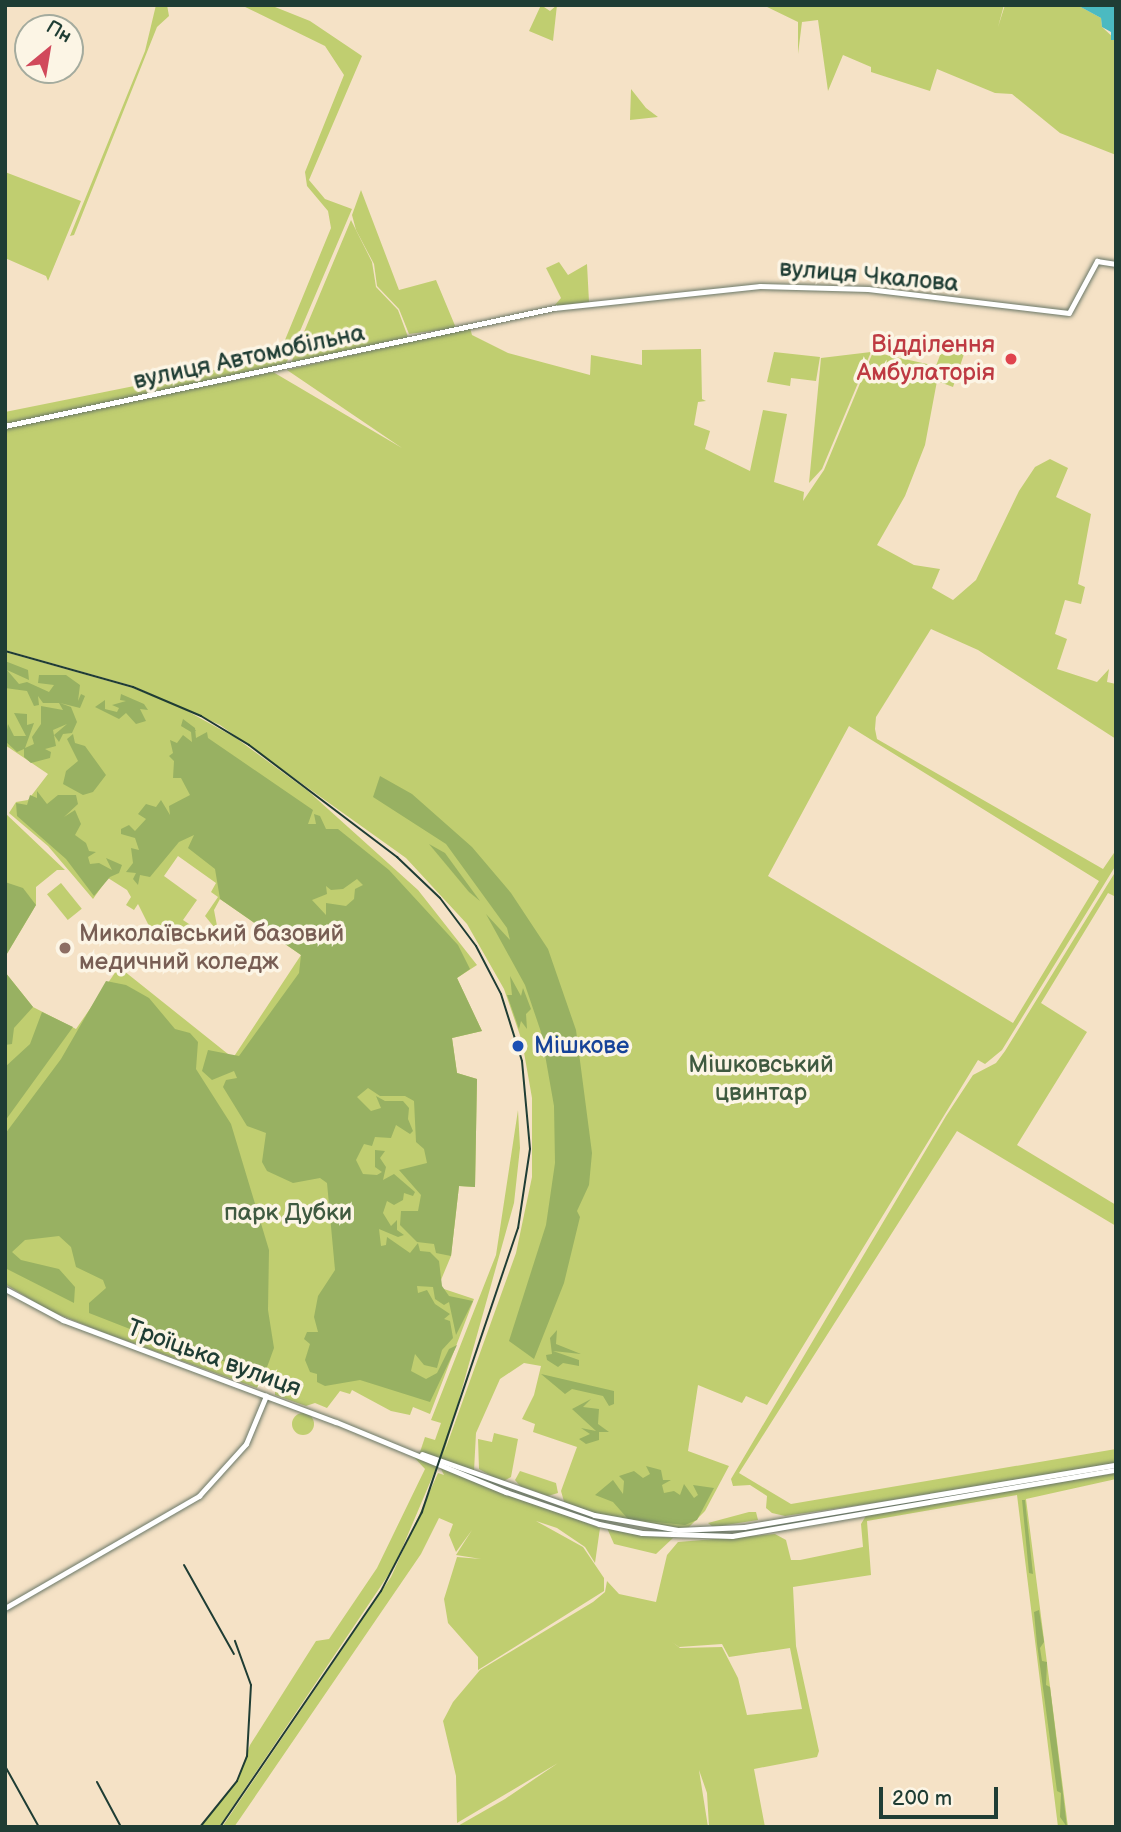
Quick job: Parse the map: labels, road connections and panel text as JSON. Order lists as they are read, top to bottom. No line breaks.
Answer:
{"streets":{"main road":["Троїцька вулиця"],"street":["вулиця Чкалова","вулиця Автомобільна"]},"crossings":[["вулиця Чкалова","вулиця Автомобільна"]],"parks":["Мішковський цвинтар","парк Дубки"],"places":["Відділення Амбулаторія","Миколаївський базовий медичний коледж","Мішкове"],"scale_bar":"200 m","north":"top right"}
